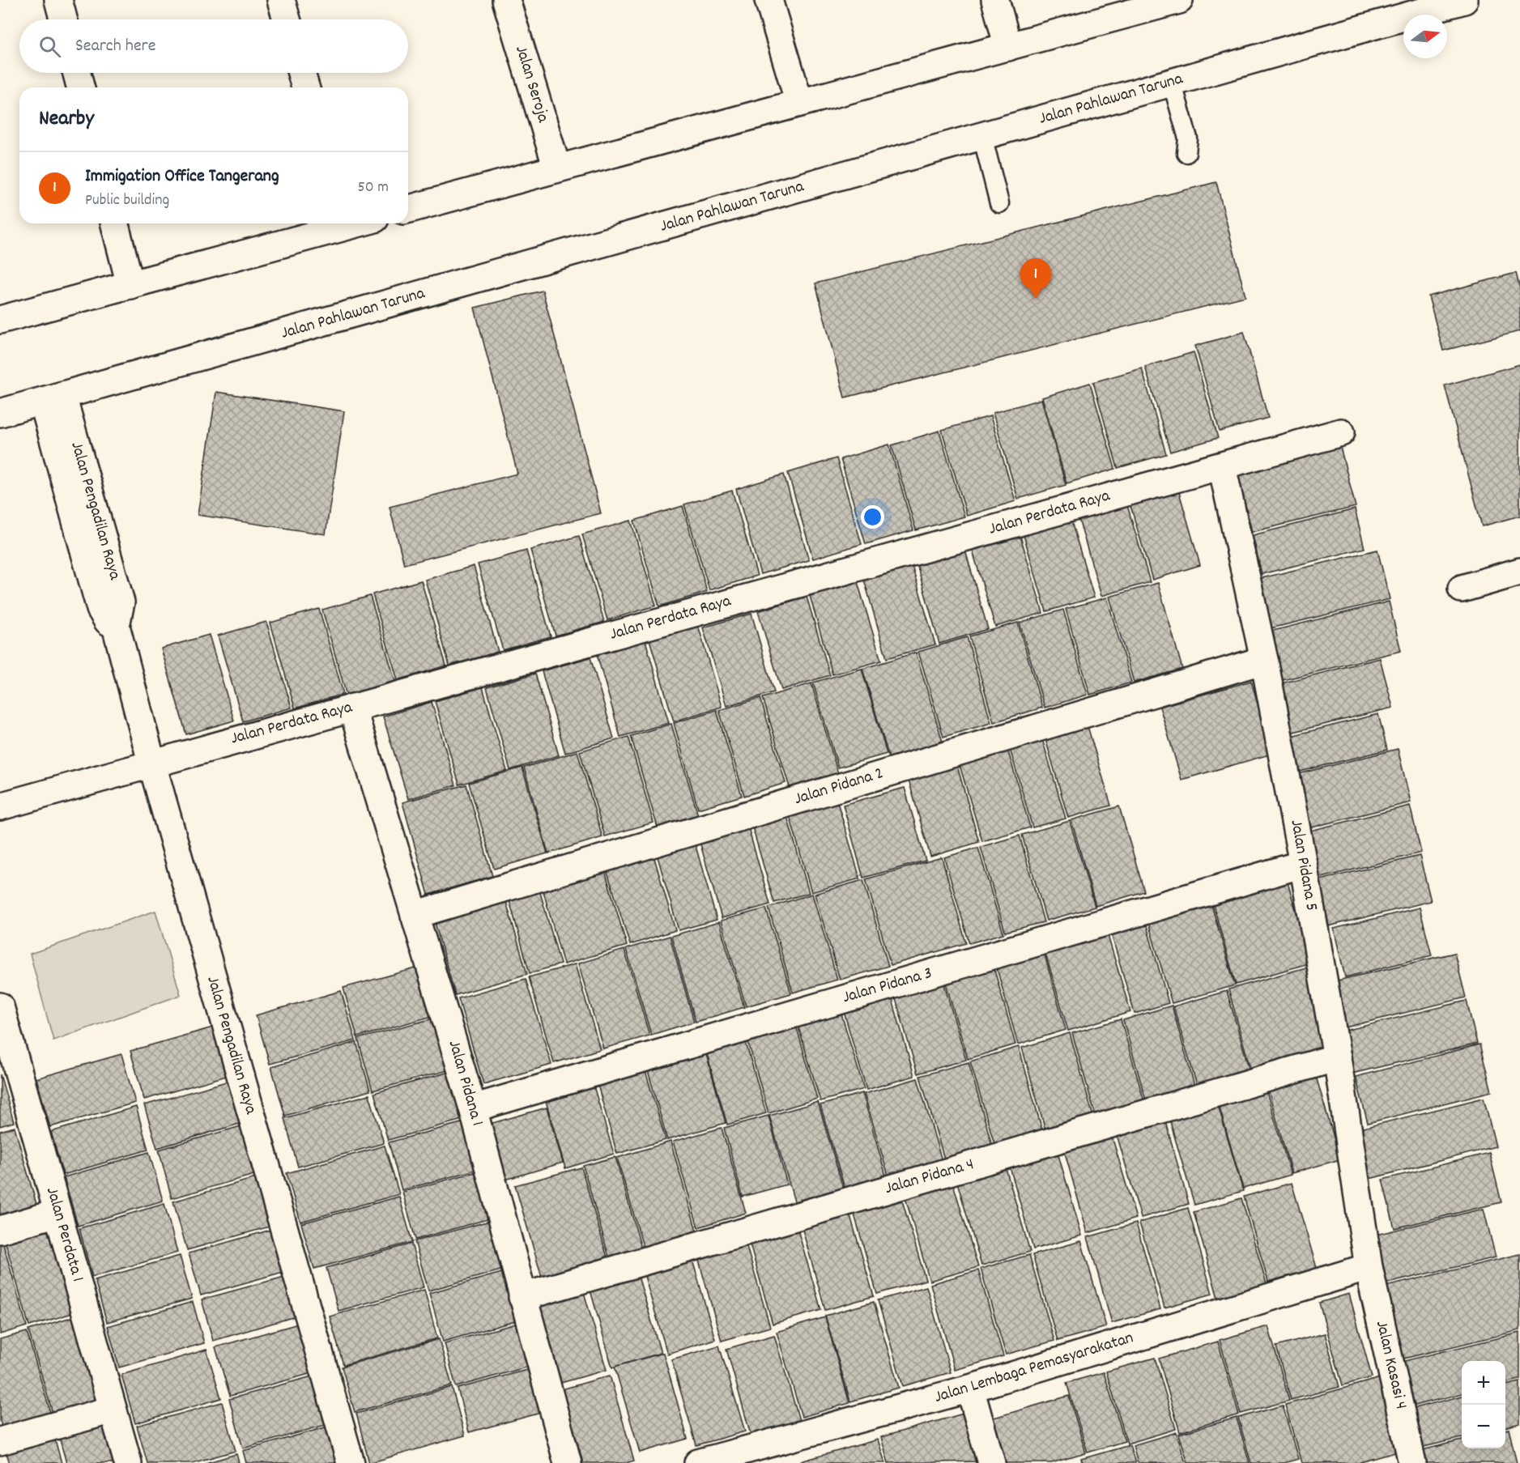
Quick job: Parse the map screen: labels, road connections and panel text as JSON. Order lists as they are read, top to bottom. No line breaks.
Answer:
{"streets":{"street":["Jalan Seroja","Jalan Pahlawan Taruna","Jalan Pengadilan Raya","Jalan Perdata Raya","Jalan Pidana 2","Jalan Pidana 5","Jalan Pidana 3","Jalan Pidana 1","Jalan Pidana 4","Jalan Perdata 1","Jalan Kasasi 4","Jalan Lembaga Pemasyarakatan"]},"crossings":[["Jalan Pahlawan Taruna","Jalan Pengadilan Raya"],["Jalan Pengadilan Raya","Jalan Perdata Raya"],["Jalan Perdata Raya","Jalan Pidana 5"],["Jalan Perdata Raya","Jalan Pidana 1"],["Jalan Pidana 2","Jalan Pidana 5"],["Jalan Pidana 2","Jalan Pidana 1"],["Jalan Pidana 5","Jalan Pidana 3"],["Jalan Pidana 5","Jalan Pidana 4"],["Jalan Pidana 5","Jalan Kasasi 4"],["Jalan Pidana 5","Jalan Lembaga Pemasyarakatan"],["Jalan Pidana 3","Jalan Pidana 1"],["Jalan Pidana 1","Jalan Pidana 4"],["Jalan Kasasi 4","Jalan Lembaga Pemasyarakatan"]],"north":"right","page":{"search":"Search here","heading":"Nearby","list":[{"mark":"1","name":"Immigation Office Tangerang","note":"Public building","value":"50 m"}],"pins":"1","map_buttons":["+","−"]}}
